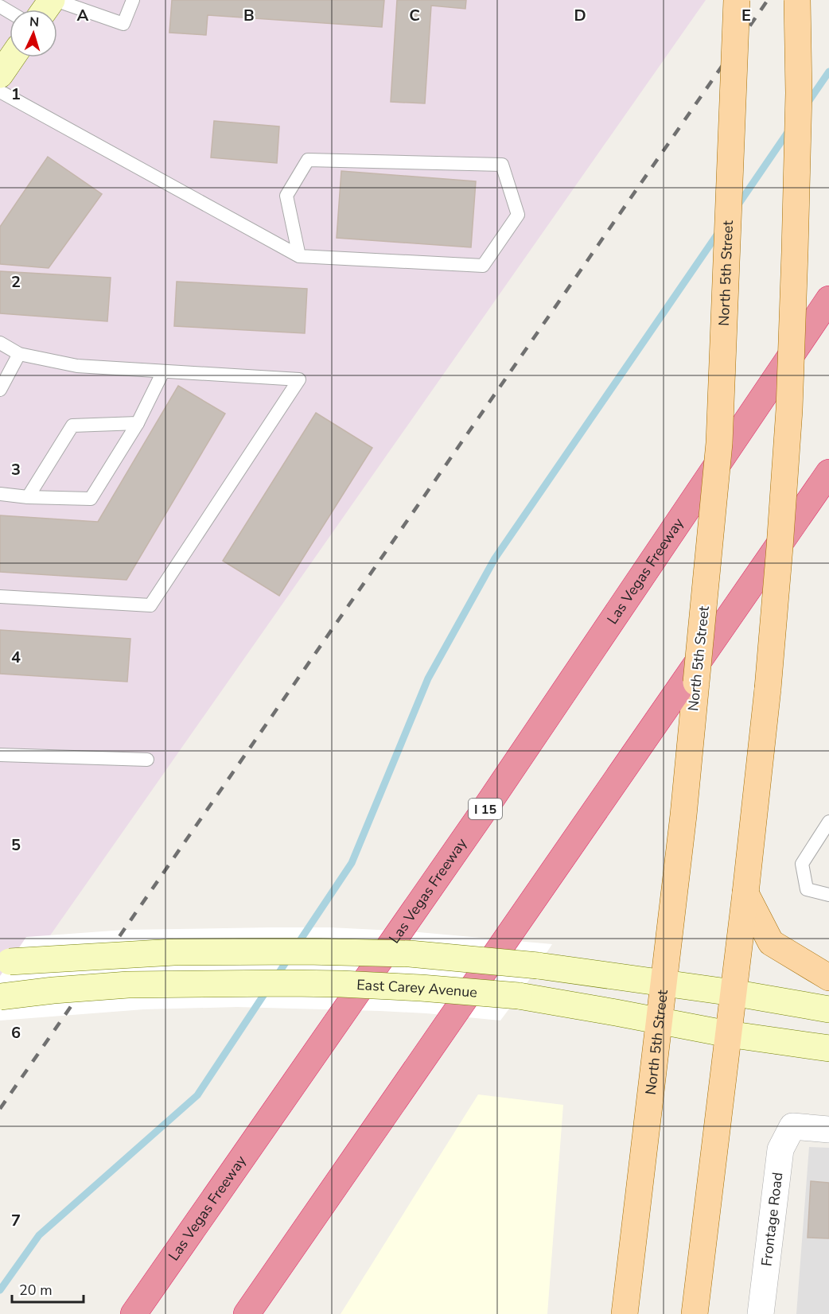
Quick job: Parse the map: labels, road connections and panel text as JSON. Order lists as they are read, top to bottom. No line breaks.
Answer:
{"streets":{"highway":["Las Vegas Freeway","I 15"],"main road":["North 5th Street","East Carey Avenue"],"street":["Frontage Road"]},"crossings":[["North 5th Street","East Carey Avenue"]],"scale_bar":"20 m","north":"top","grid":{"columns":["A","B","C","D","E"],"rows":["1","2","3","4","5","6","7"]}}
